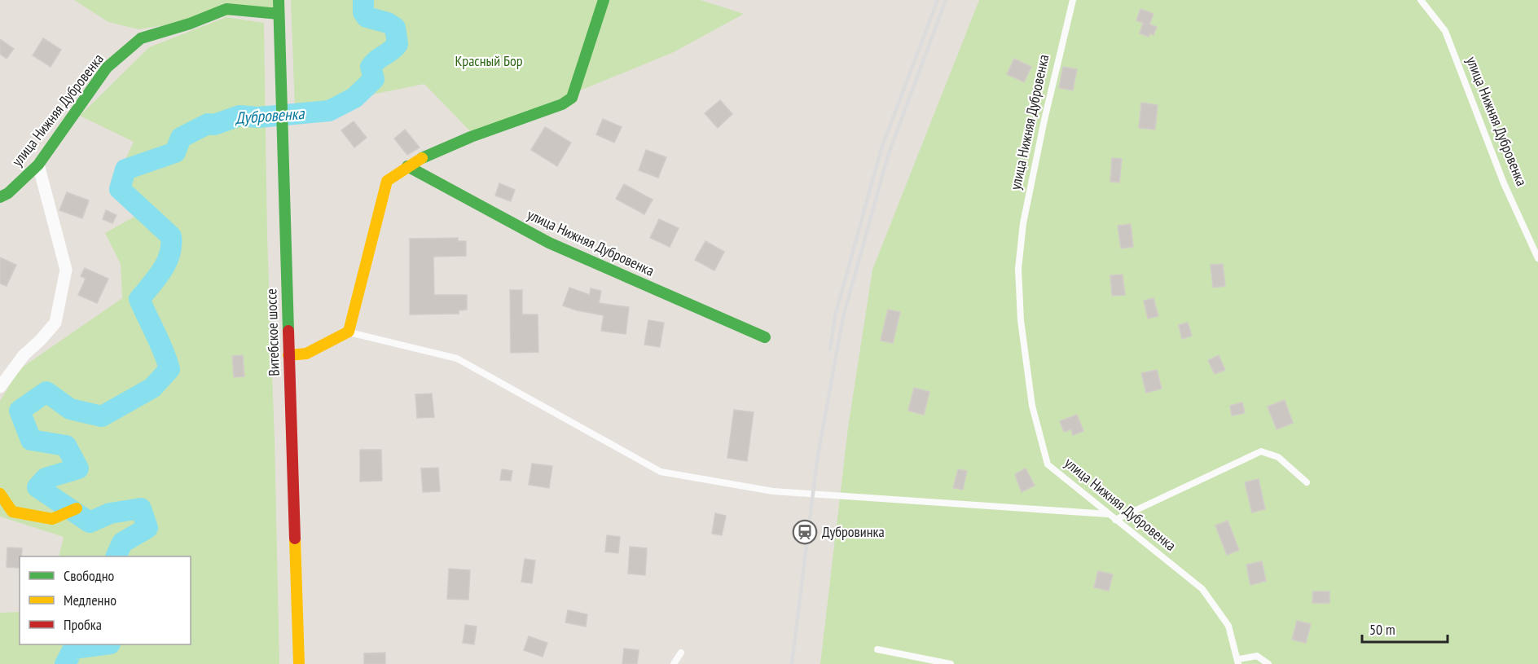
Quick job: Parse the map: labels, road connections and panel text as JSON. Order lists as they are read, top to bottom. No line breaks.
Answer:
{"streets":{"street":["улица Нижняя Дубровенка","Витебское шоссе"]},"crossings":[["улица Нижняя Дубровенка","Витебское шоссе"]],"water":["Дубровенка"],"parks":["Красный Бор"],"places":{"station":["Дубровинка"]},"legend":["Свободно","Медленно","Пробка"],"scale_bar":"50 m"}
